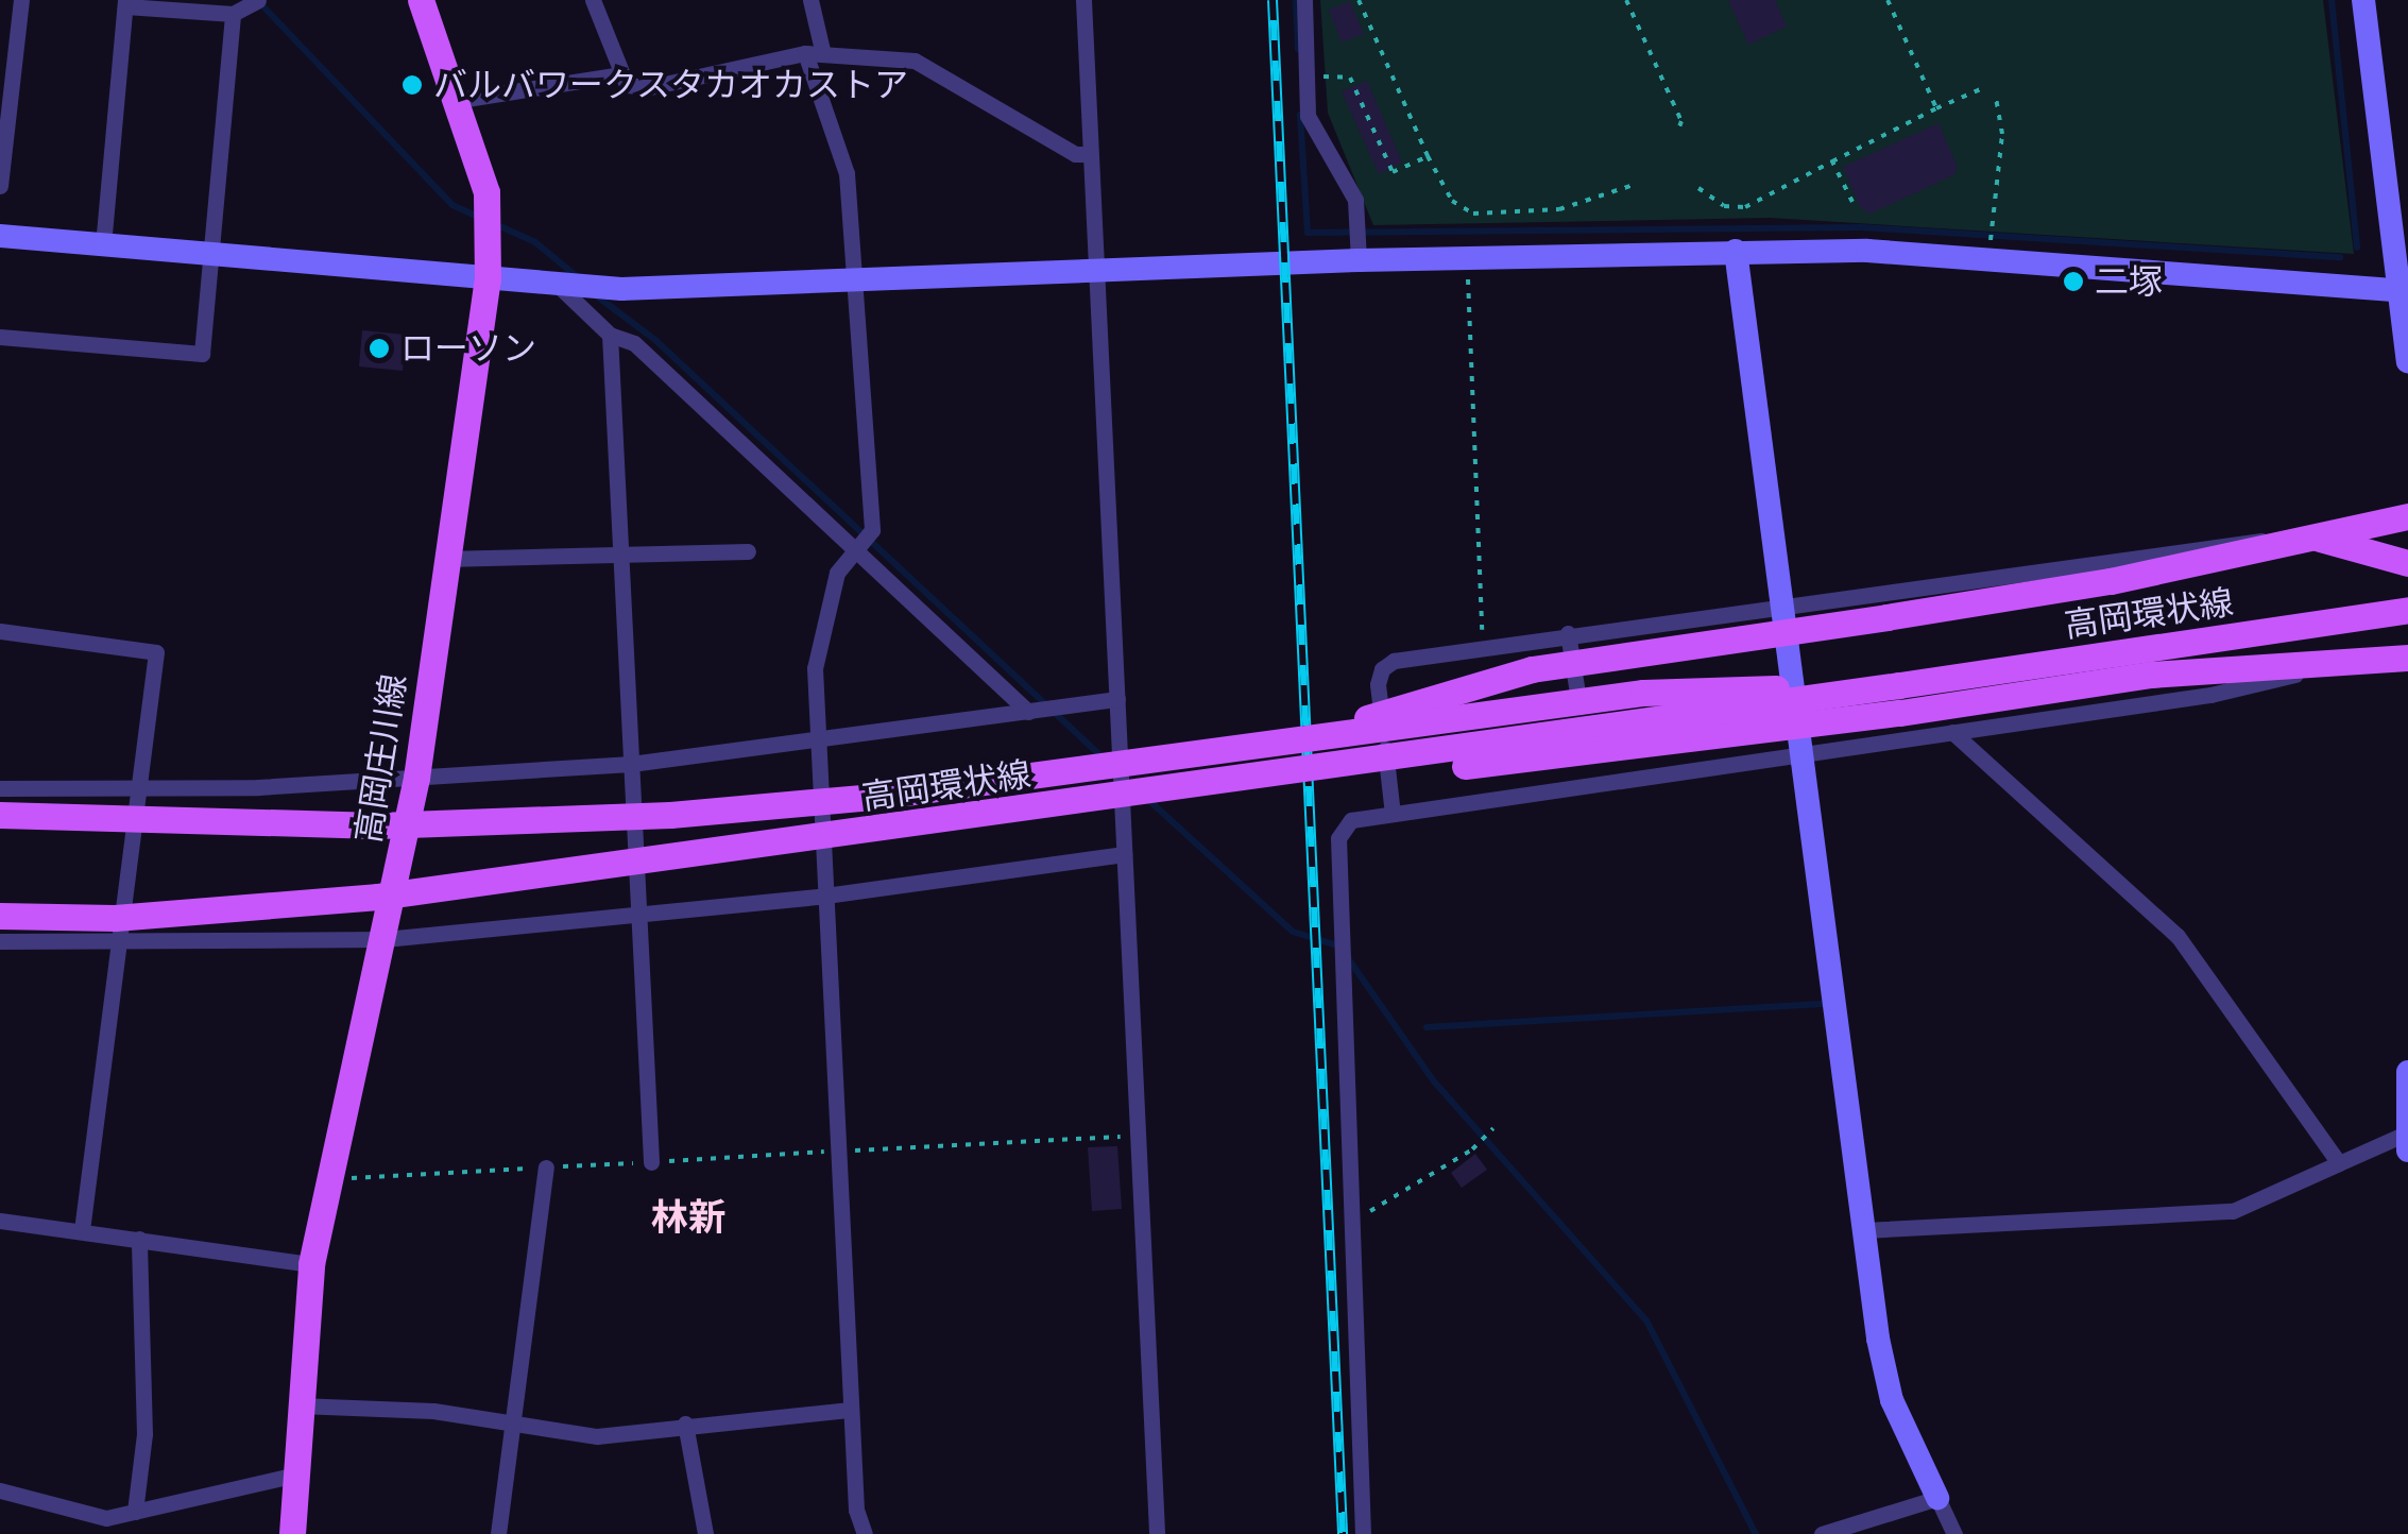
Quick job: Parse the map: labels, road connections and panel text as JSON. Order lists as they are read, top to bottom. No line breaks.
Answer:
{"streets":{"main road":["高岡環状線","高岡庄川線"]},"districts":["林新"],"places":["バルバワークスタカオカストア","二塚","ローソン"]}
